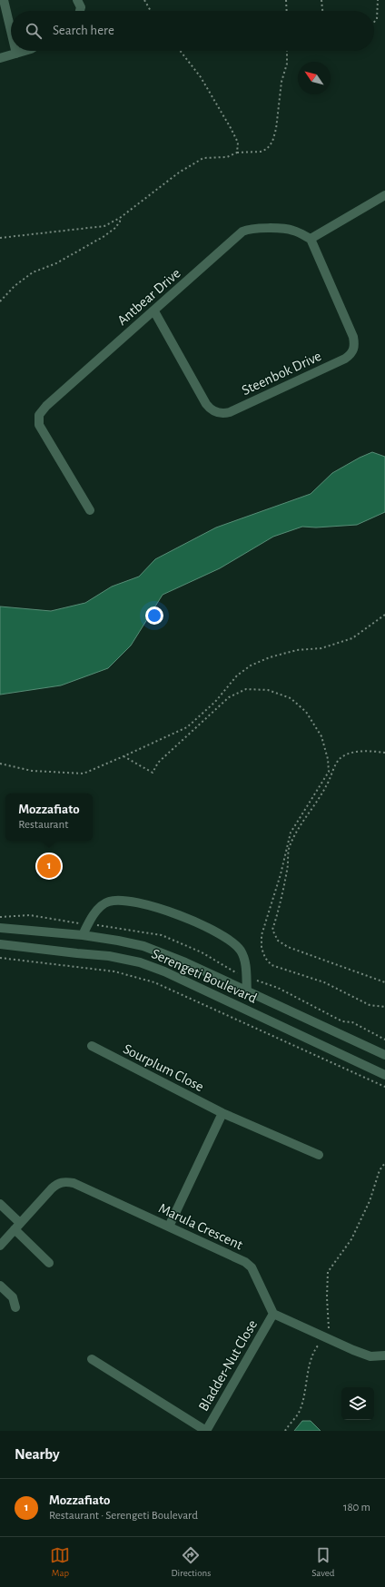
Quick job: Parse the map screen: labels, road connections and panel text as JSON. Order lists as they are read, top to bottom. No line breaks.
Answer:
{"streets":{"street":["Antbear Drive","Steenbok Drive","Serengeti Boulevard","Sourplum Close","Marula Crescent","Bladder-Nut Close"]},"crossings":[["Antbear Drive","Steenbok Drive"],["Marula Crescent","Bladder-Nut Close"]],"north":"top left","page":{"search":"Search here","popup":["Mozzafiato","Restaurant"],"pins":"1","heading":"Nearby","list":[{"mark":"1","name":"Mozzafiato","note":"Restaurant · Serengeti Boulevard","value":"180 m"}],"nav":["Map","Directions","Saved"]}}
